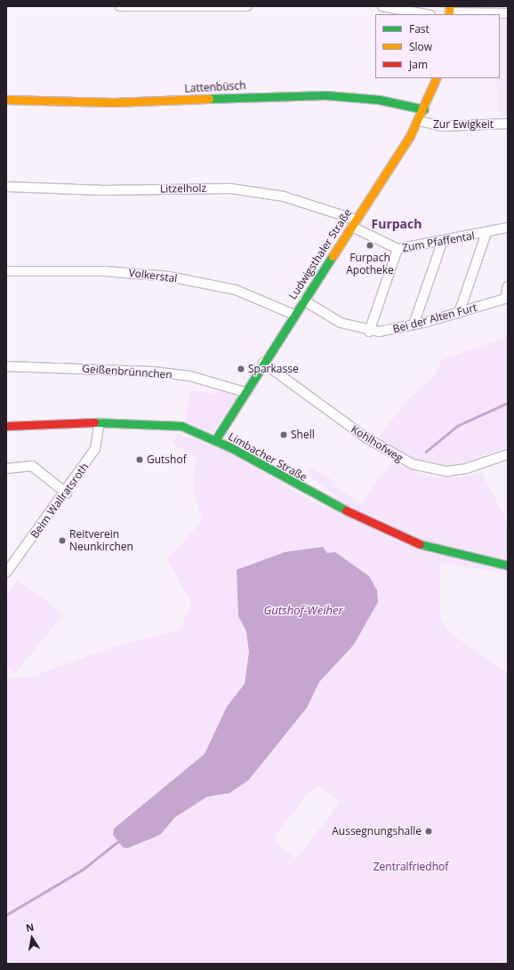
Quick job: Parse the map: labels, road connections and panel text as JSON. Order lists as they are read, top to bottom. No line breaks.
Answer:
{"streets":{"street":["Lattenbüsch","Zur Ewigkeit","Litzelholz","Zum Pfaffental","Ludwigsthaler Straße","Volkerstal","Bei der Alten Furt","Geißenbrünnchen","Kohlhofweg","Limbacher Straße","Beim Wallratsroth"]},"crossings":[["Lattenbüsch","Ludwigsthaler Straße"],["Zur Ewigkeit","Ludwigsthaler Straße"],["Litzelholz","Zum Pfaffental"],["Litzelholz","Ludwigsthaler Straße"],["Zum Pfaffental","Ludwigsthaler Straße"],["Ludwigsthaler Straße","Volkerstal"],["Ludwigsthaler Straße","Bei der Alten Furt"],["Ludwigsthaler Straße","Geißenbrünnchen"],["Ludwigsthaler Straße","Kohlhofweg"],["Ludwigsthaler Straße","Limbacher Straße"],["Limbacher Straße","Beim Wallratsroth"]],"districts":["Furpach"],"water":["Gutshof-Weiher"],"parks":["Zentralfriedhof"],"places":["Furpach Apotheke","Sparkasse","Shell","Gutshof","Reitverein Neunkirchen","Aussegnungshalle"],"legend":["Fast","Slow","Jam"],"north":"top"}
